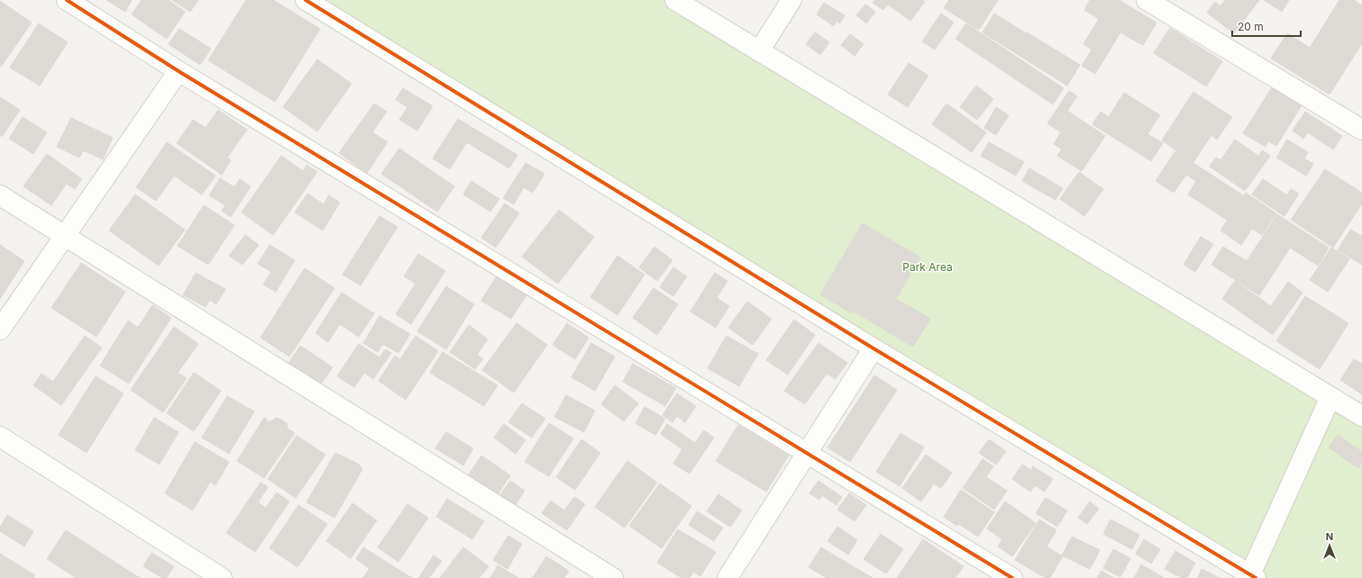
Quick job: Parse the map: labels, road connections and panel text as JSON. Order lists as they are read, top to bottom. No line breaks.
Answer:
{"parks":["Park Area"],"scale_bar":"20 m","north":"top"}
